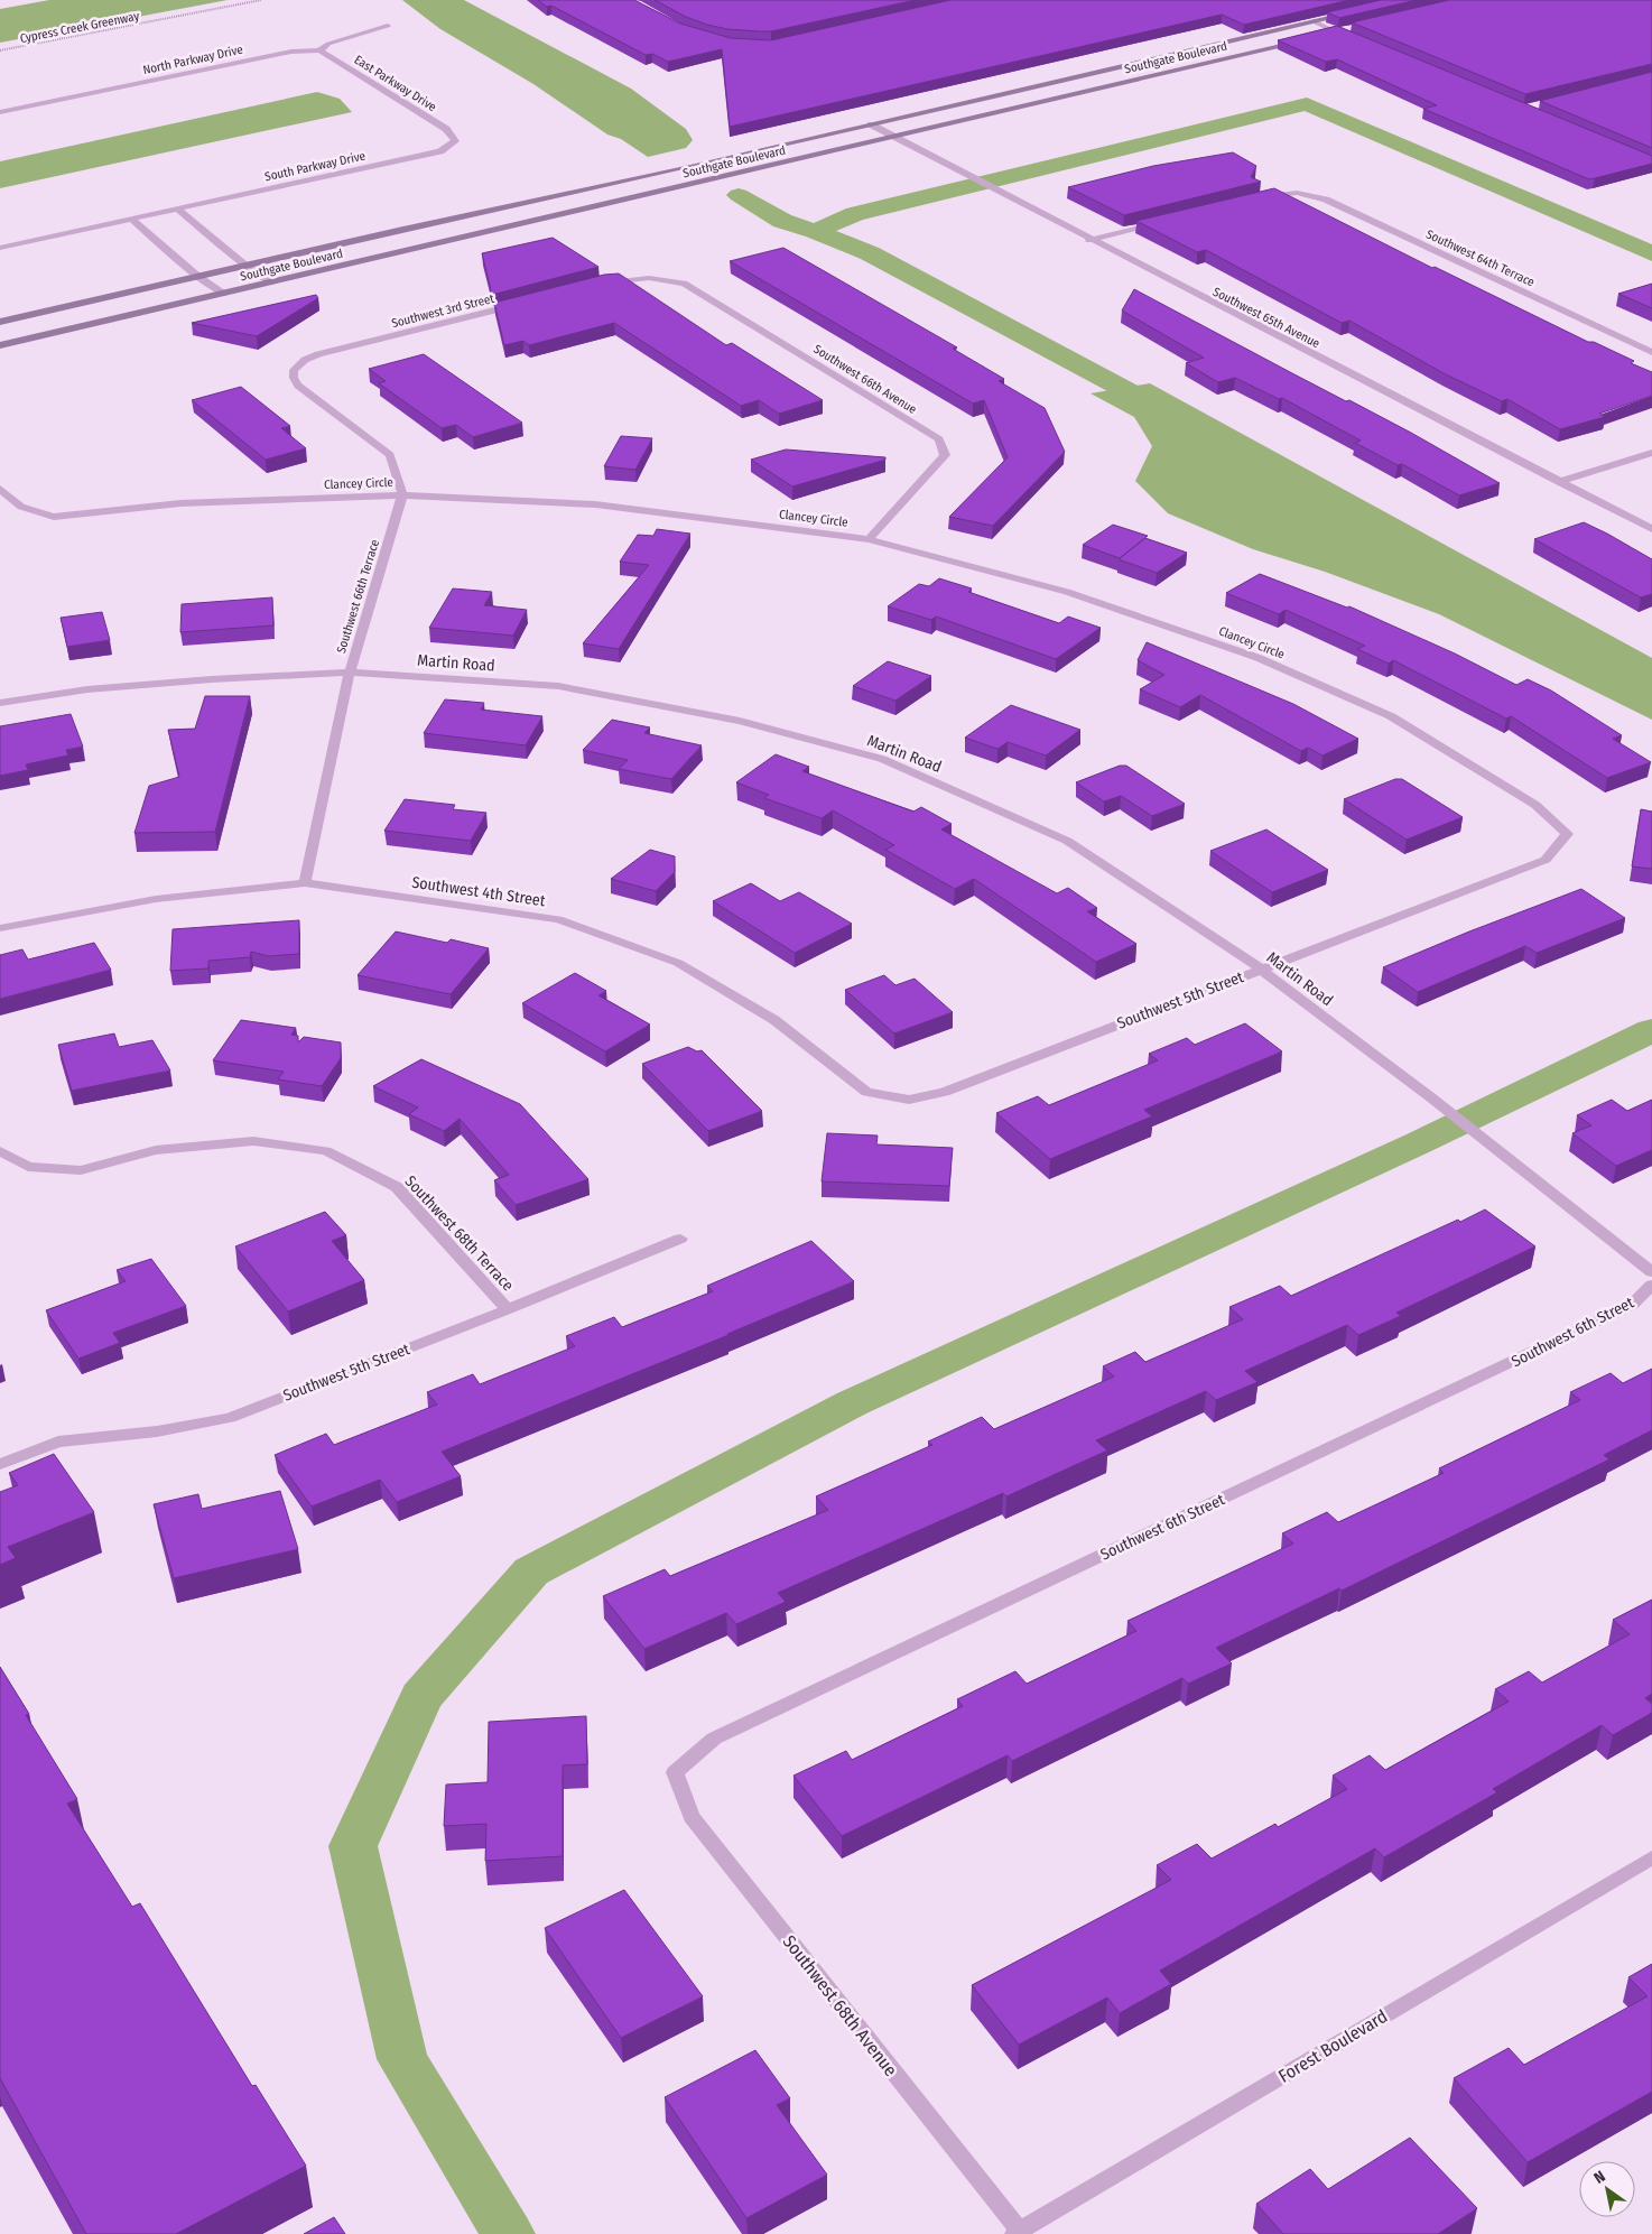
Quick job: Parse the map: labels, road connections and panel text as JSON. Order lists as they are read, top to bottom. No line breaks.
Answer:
{"streets":{"main road":["Southgate Boulevard"],"street":["North Parkway Drive","East Parkway Drive","South Parkway Drive","Southwest 64th Terrace","Southwest 3rd Street","Southwest 65th Avenue","Southwest 66th Avenue","Clancey Circle","Southwest 66th Terrace","Martin Road","Southwest 4th Street","Southwest 5th Street","Southwest 68th Terrace","Southwest 6th Street","Southwest 68th Avenue","Forest Boulevard"],"path":["Cypress Creek Greenway"]},"crossings":[["Southgate Boulevard","Southwest 65th Avenue"],["North Parkway Drive","East Parkway Drive"],["East Parkway Drive","South Parkway Drive"],["Southwest 3rd Street","Clancey Circle"],["Southwest 3rd Street","Southwest 66th Terrace"],["Southwest 66th Avenue","Clancey Circle"],["Clancey Circle","Southwest 66th Terrace"],["Clancey Circle","Southwest 5th Street"],["Southwest 66th Terrace","Martin Road"],["Southwest 66th Terrace","Southwest 4th Street"],["Martin Road","Southwest 5th Street"],["Southwest 4th Street","Southwest 5th Street"],["Southwest 5th Street","Southwest 68th Terrace"],["Southwest 6th Street","Southwest 68th Avenue"],["Southwest 68th Avenue","Forest Boulevard"]],"north":"top left"}
